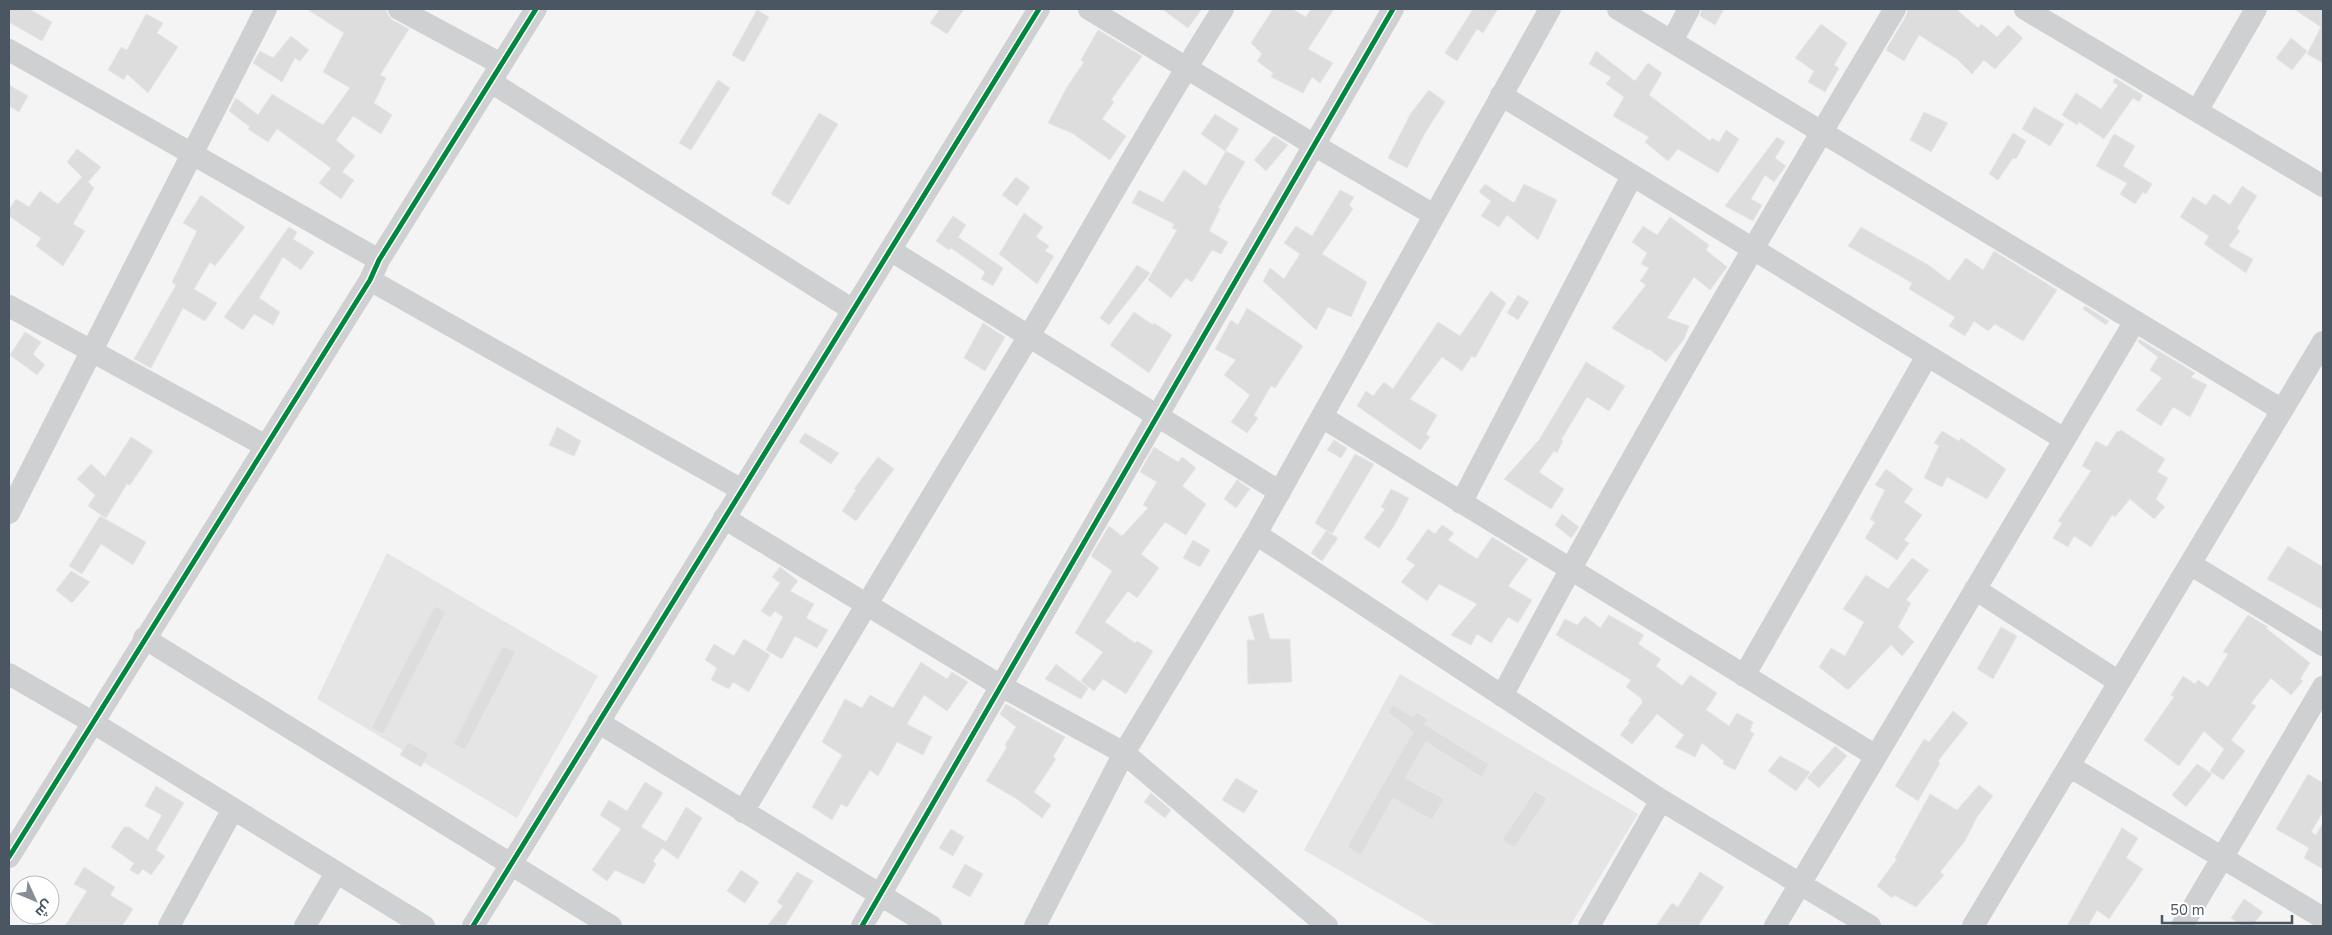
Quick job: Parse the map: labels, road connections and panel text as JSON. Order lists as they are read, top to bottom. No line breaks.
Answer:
{"scale_bar":"50 m","north":"bottom right"}
